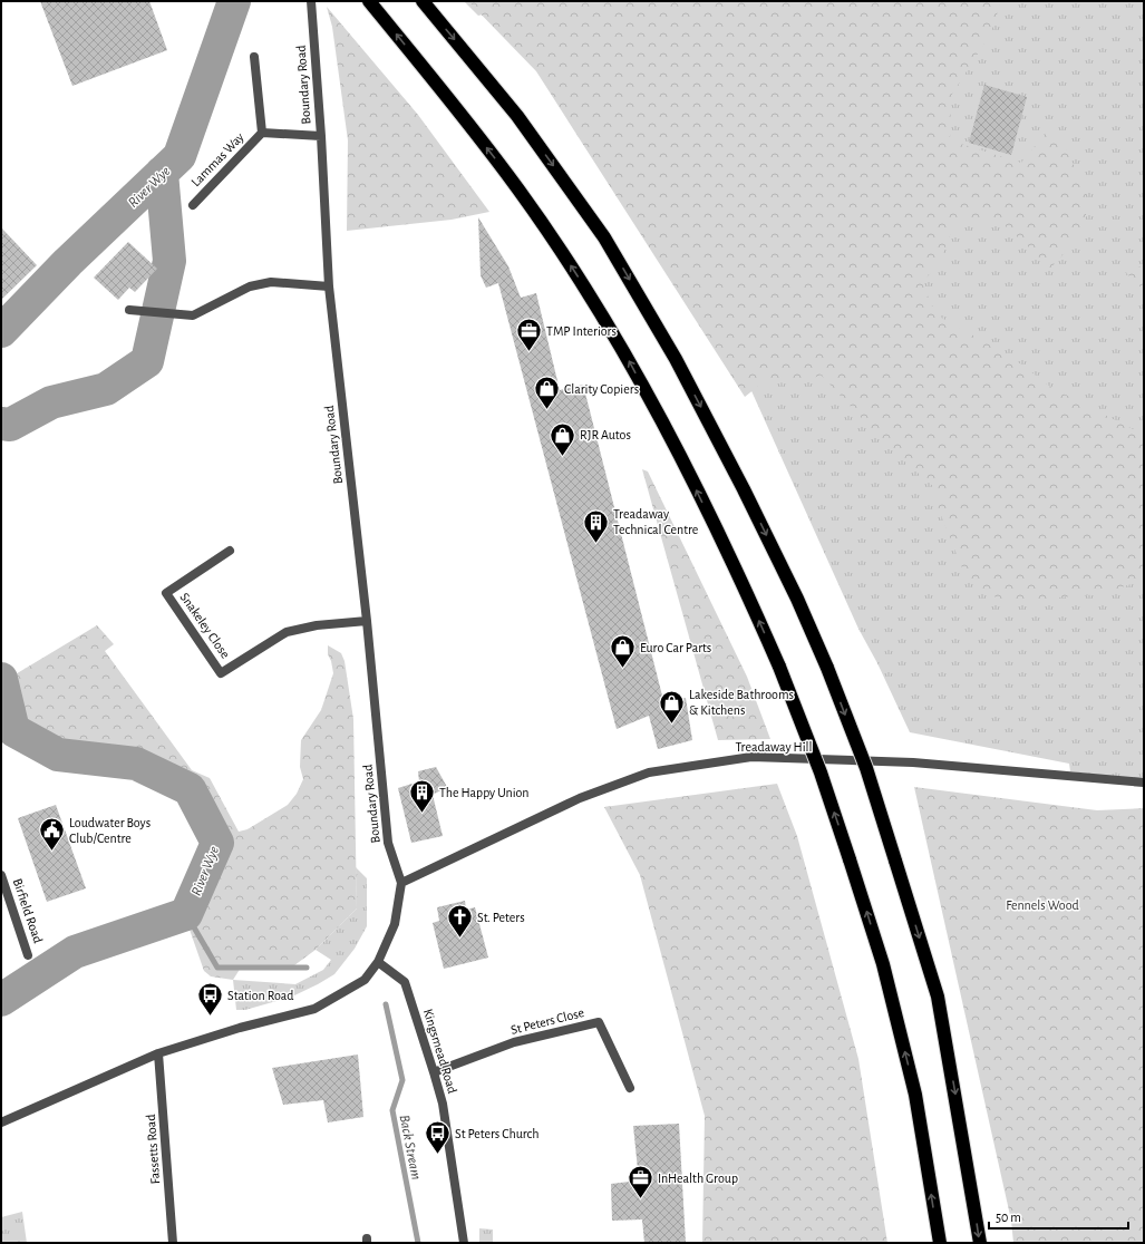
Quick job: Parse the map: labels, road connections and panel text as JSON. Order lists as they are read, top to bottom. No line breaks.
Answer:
{"streets":{"street":["Boundary Road","Lammas Way","Snakeley Close","Treadaway Hill","Birfield Road","St Peters Close","Kingsmead Road","Fassetts Road"]},"crossings":[["Boundary Road","Lammas Way"],["Boundary Road","Snakeley Close"],["Boundary Road","Treadaway Hill"],["St Peters Close","Kingsmead Road"]],"water":["River Wye","Back Stream"],"parks":["Fennels Wood"],"places":{"office":["TMP Interiors","InHealth Group"],"shop":["Clarity Copiers","RJR Autos","Euro Car Parts","Lakeside Bathrooms & Kitchens"],"building":["Treadaway Technical Centre","The Happy Union"],"public building":["Loudwater Boys Club/Centre"],"church":["St. Peters"],"bus stop":["Station Road","St Peters Church"]},"scale_bar":"50 m"}
